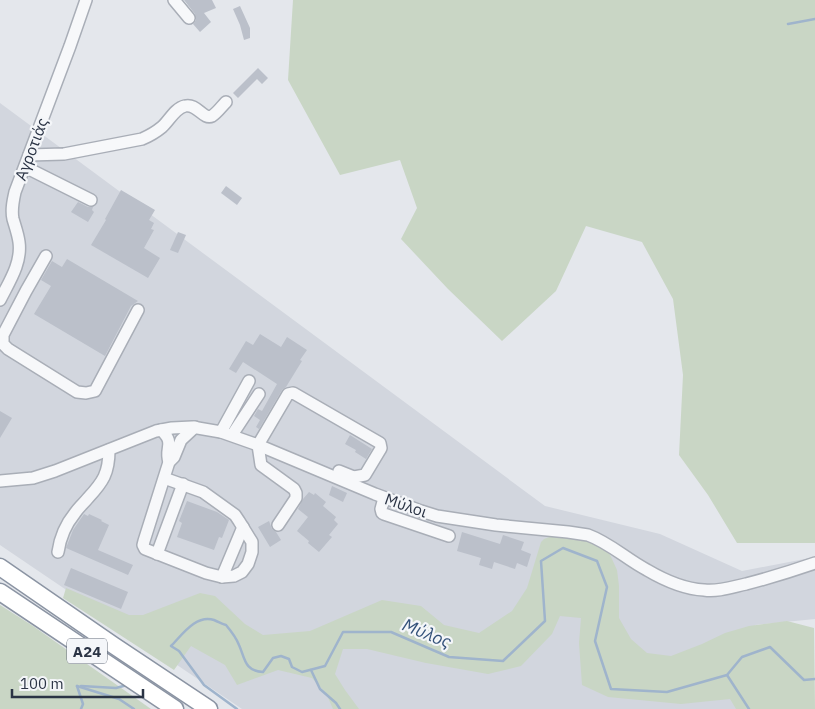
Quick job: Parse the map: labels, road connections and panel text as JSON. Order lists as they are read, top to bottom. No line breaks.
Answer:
{"streets":{"highway":["Α24"],"street":["Αγροτιάς","Μύλοι"]},"water":["Μύλος"],"scale_bar":"100 m"}
